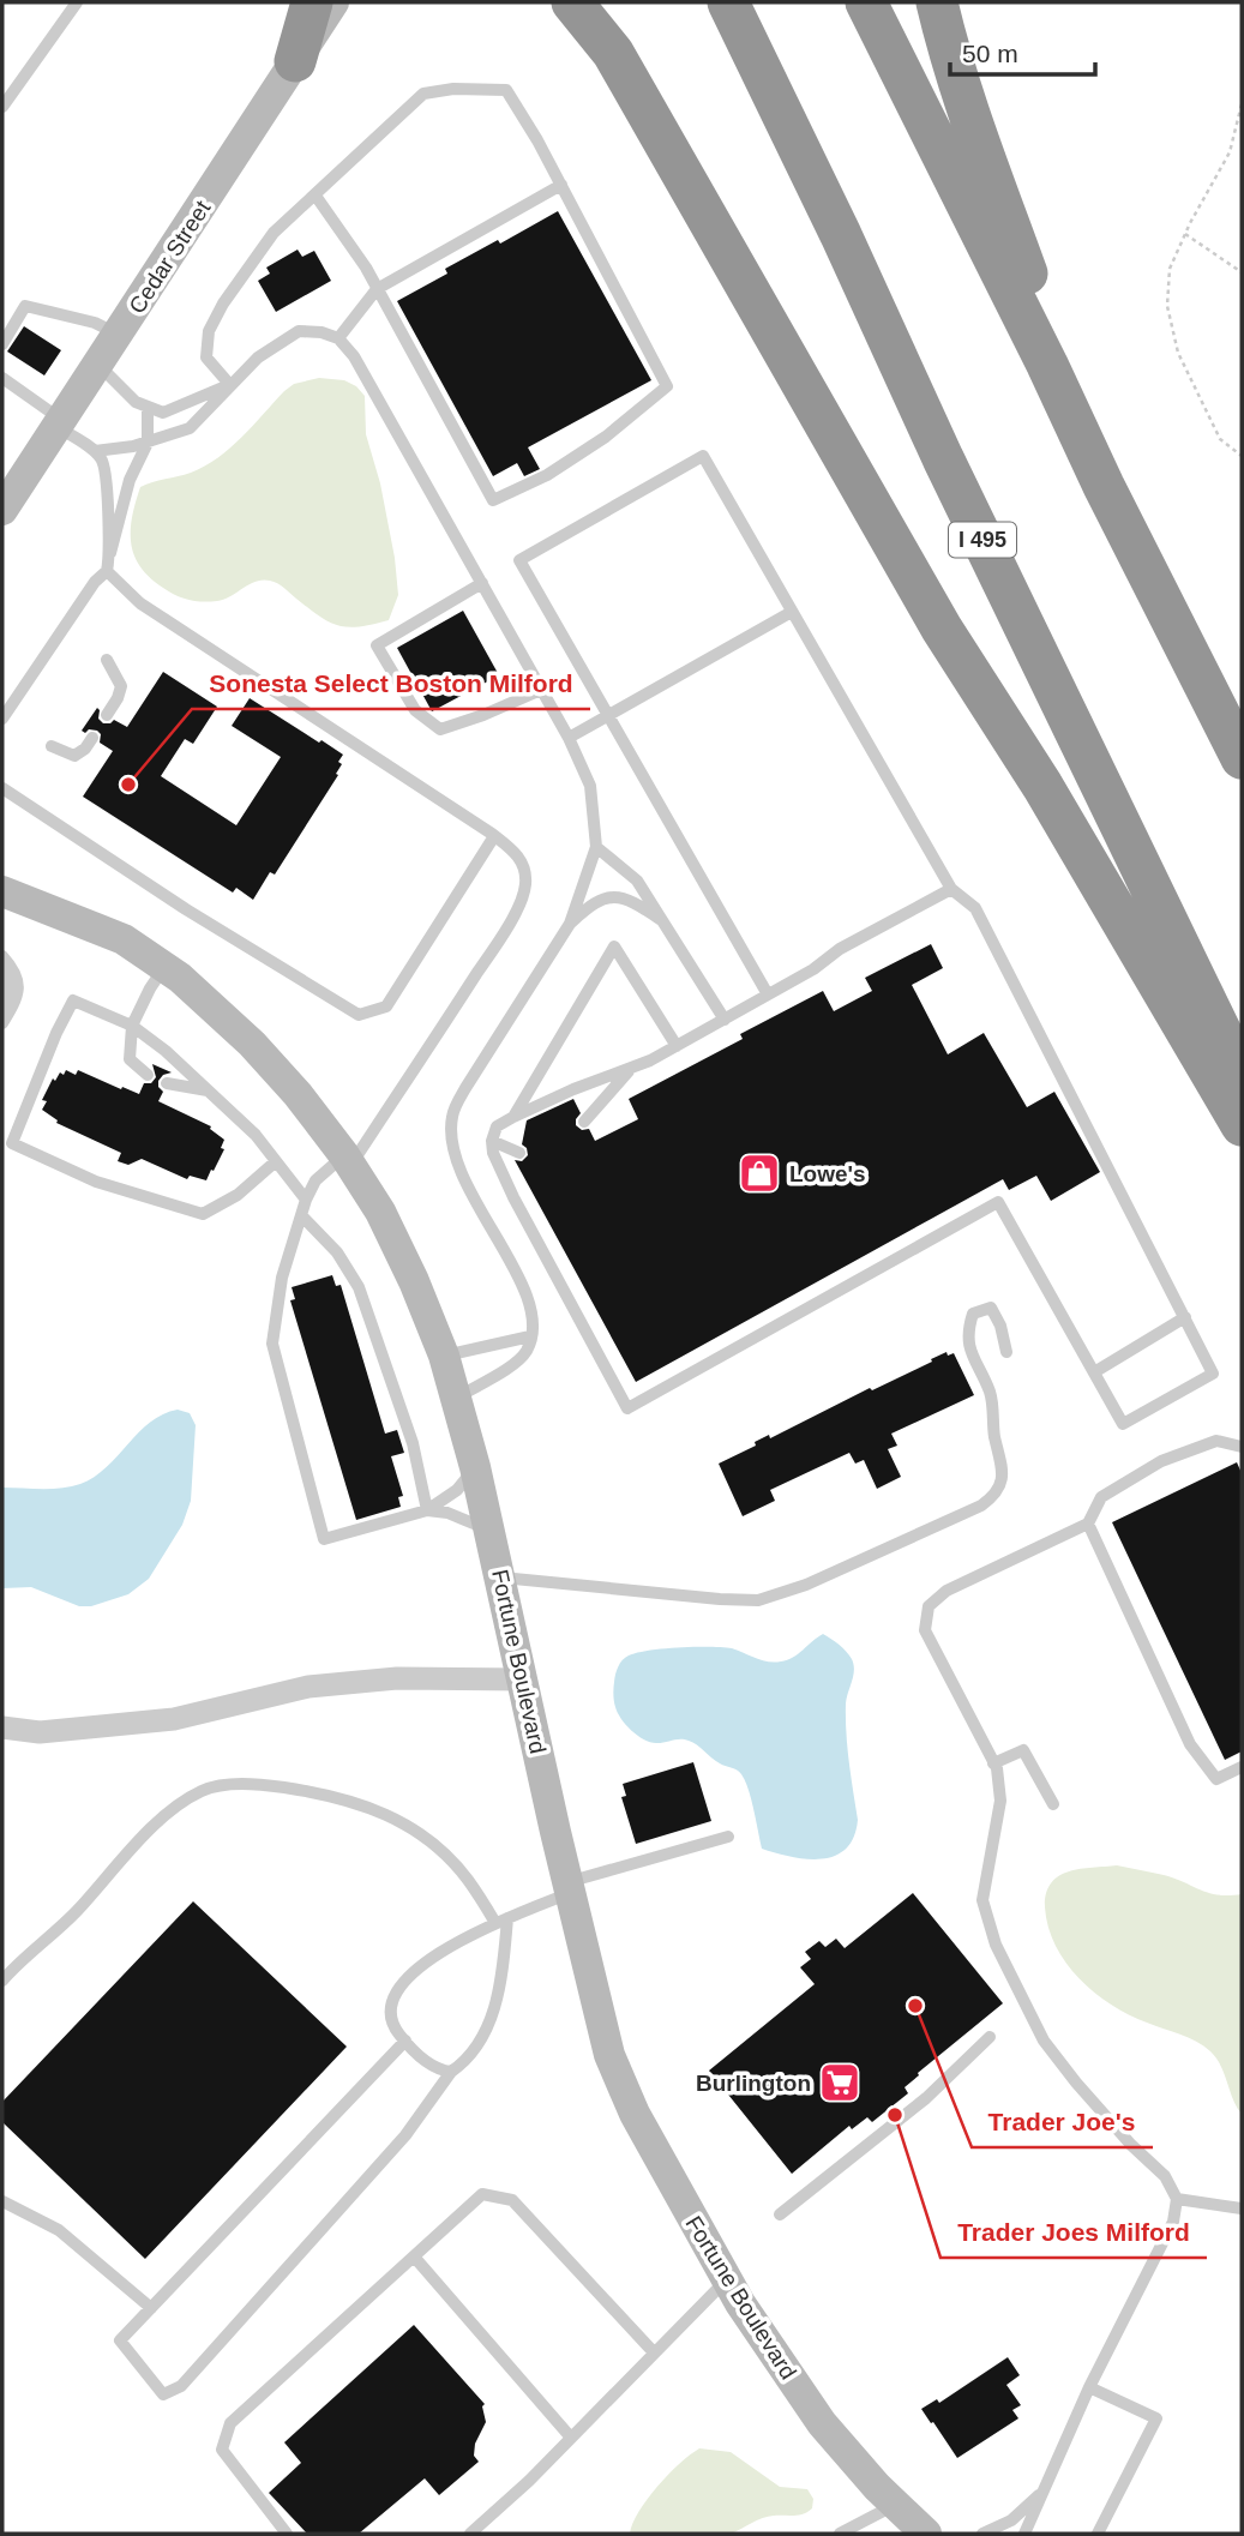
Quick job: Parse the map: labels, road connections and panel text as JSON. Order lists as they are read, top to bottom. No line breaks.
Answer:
{"streets":{"highway":["I 495"],"main road":["Cedar Street","Fortune Boulevard"]},"places":{"other":["Sonesta Select Boston Milford","Trader Joe's","Trader Joes Milford"],"shop":["Lowe's"],"supermarket":["Burlington"]},"scale_bar":"50 m"}
